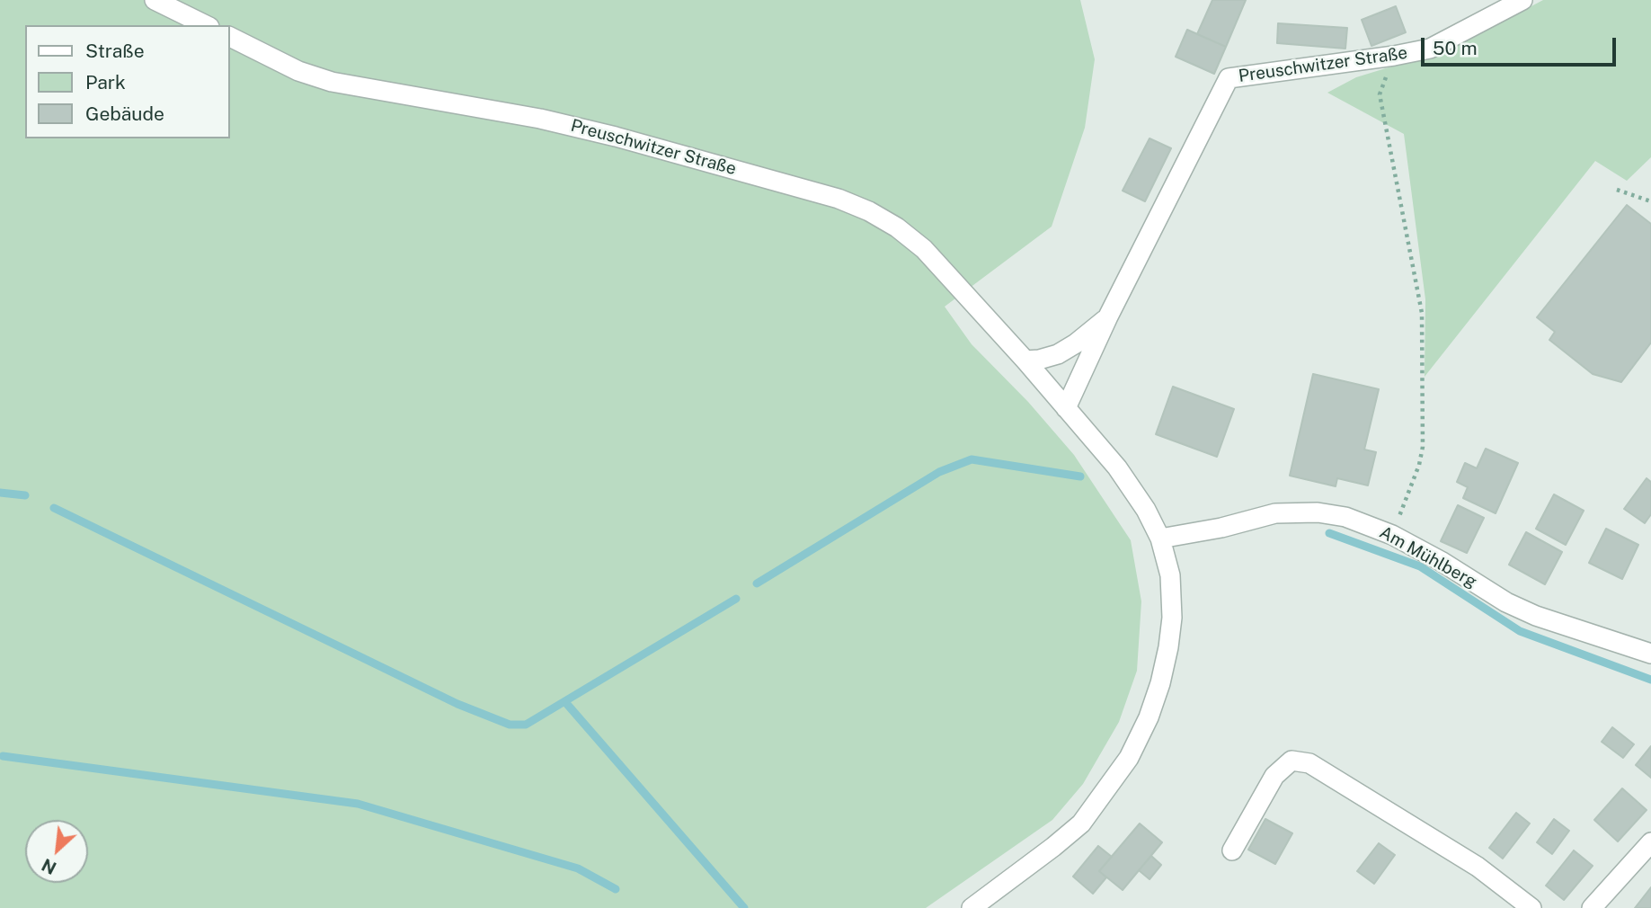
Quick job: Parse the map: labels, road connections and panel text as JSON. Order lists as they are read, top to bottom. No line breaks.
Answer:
{"streets":{"street":["Preuschwitzer Straße","Am Mühlberg"]},"crossings":[["Preuschwitzer Straße","Am Mühlberg"]],"legend":["Straße","Park","Gebäude"],"scale_bar":"50 m","north":"bottom left"}
